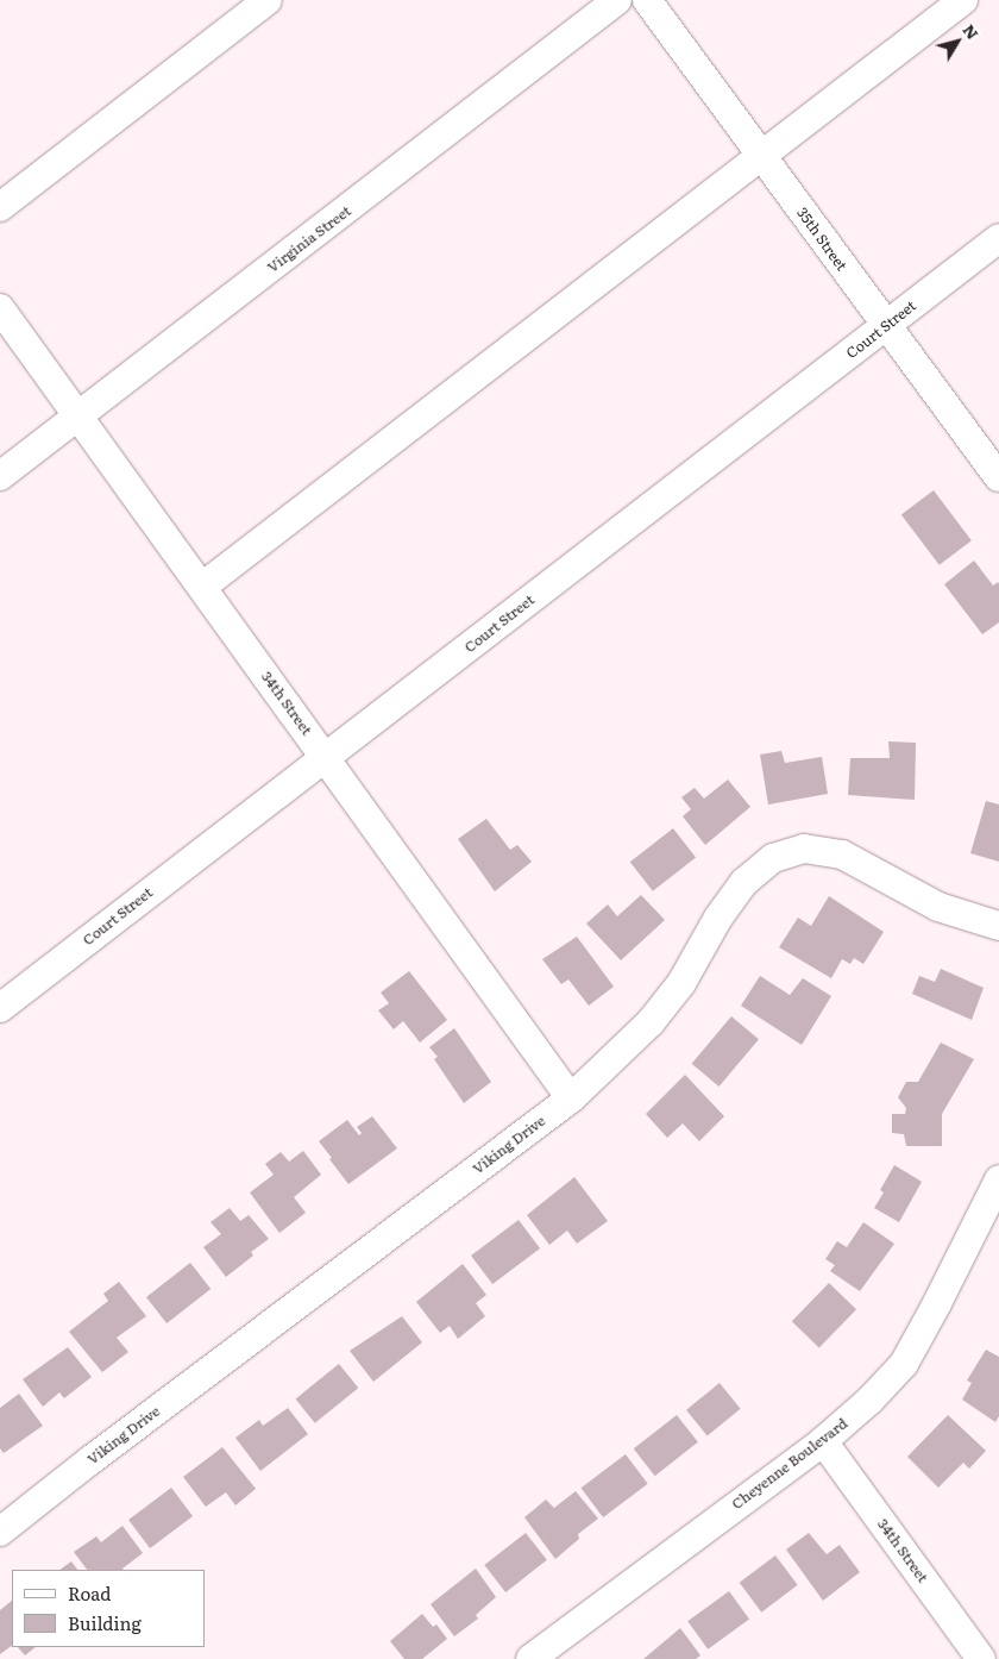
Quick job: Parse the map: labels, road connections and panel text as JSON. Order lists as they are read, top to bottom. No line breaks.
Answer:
{"streets":{"street":["Virginia Street","35th Street","Court Street","34th Street","Viking Drive","Cheyenne Boulevard"]},"crossings":[["Virginia Street","34th Street"],["35th Street","Court Street"],["Court Street","34th Street"],["34th Street","Viking Drive"],["34th Street","Cheyenne Boulevard"]],"legend":["Road","Building"],"north":"top right"}
